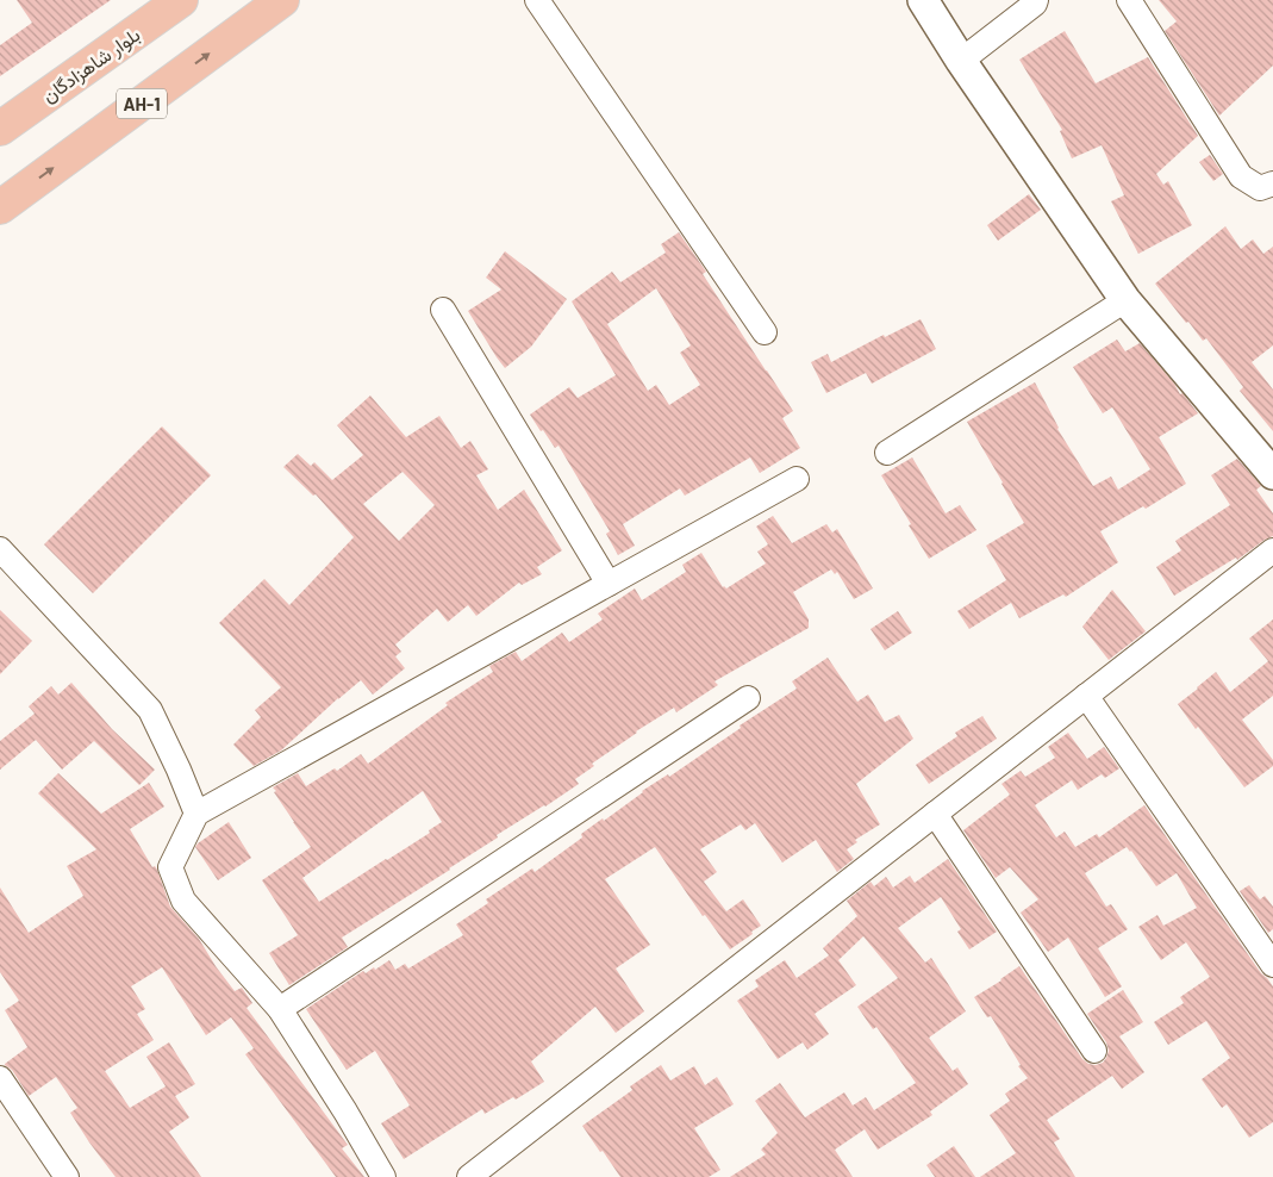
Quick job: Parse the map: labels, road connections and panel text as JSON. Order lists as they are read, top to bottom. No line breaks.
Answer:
{"streets":{"main road":["بلوار شاهزادگان","AH-1"]}}
